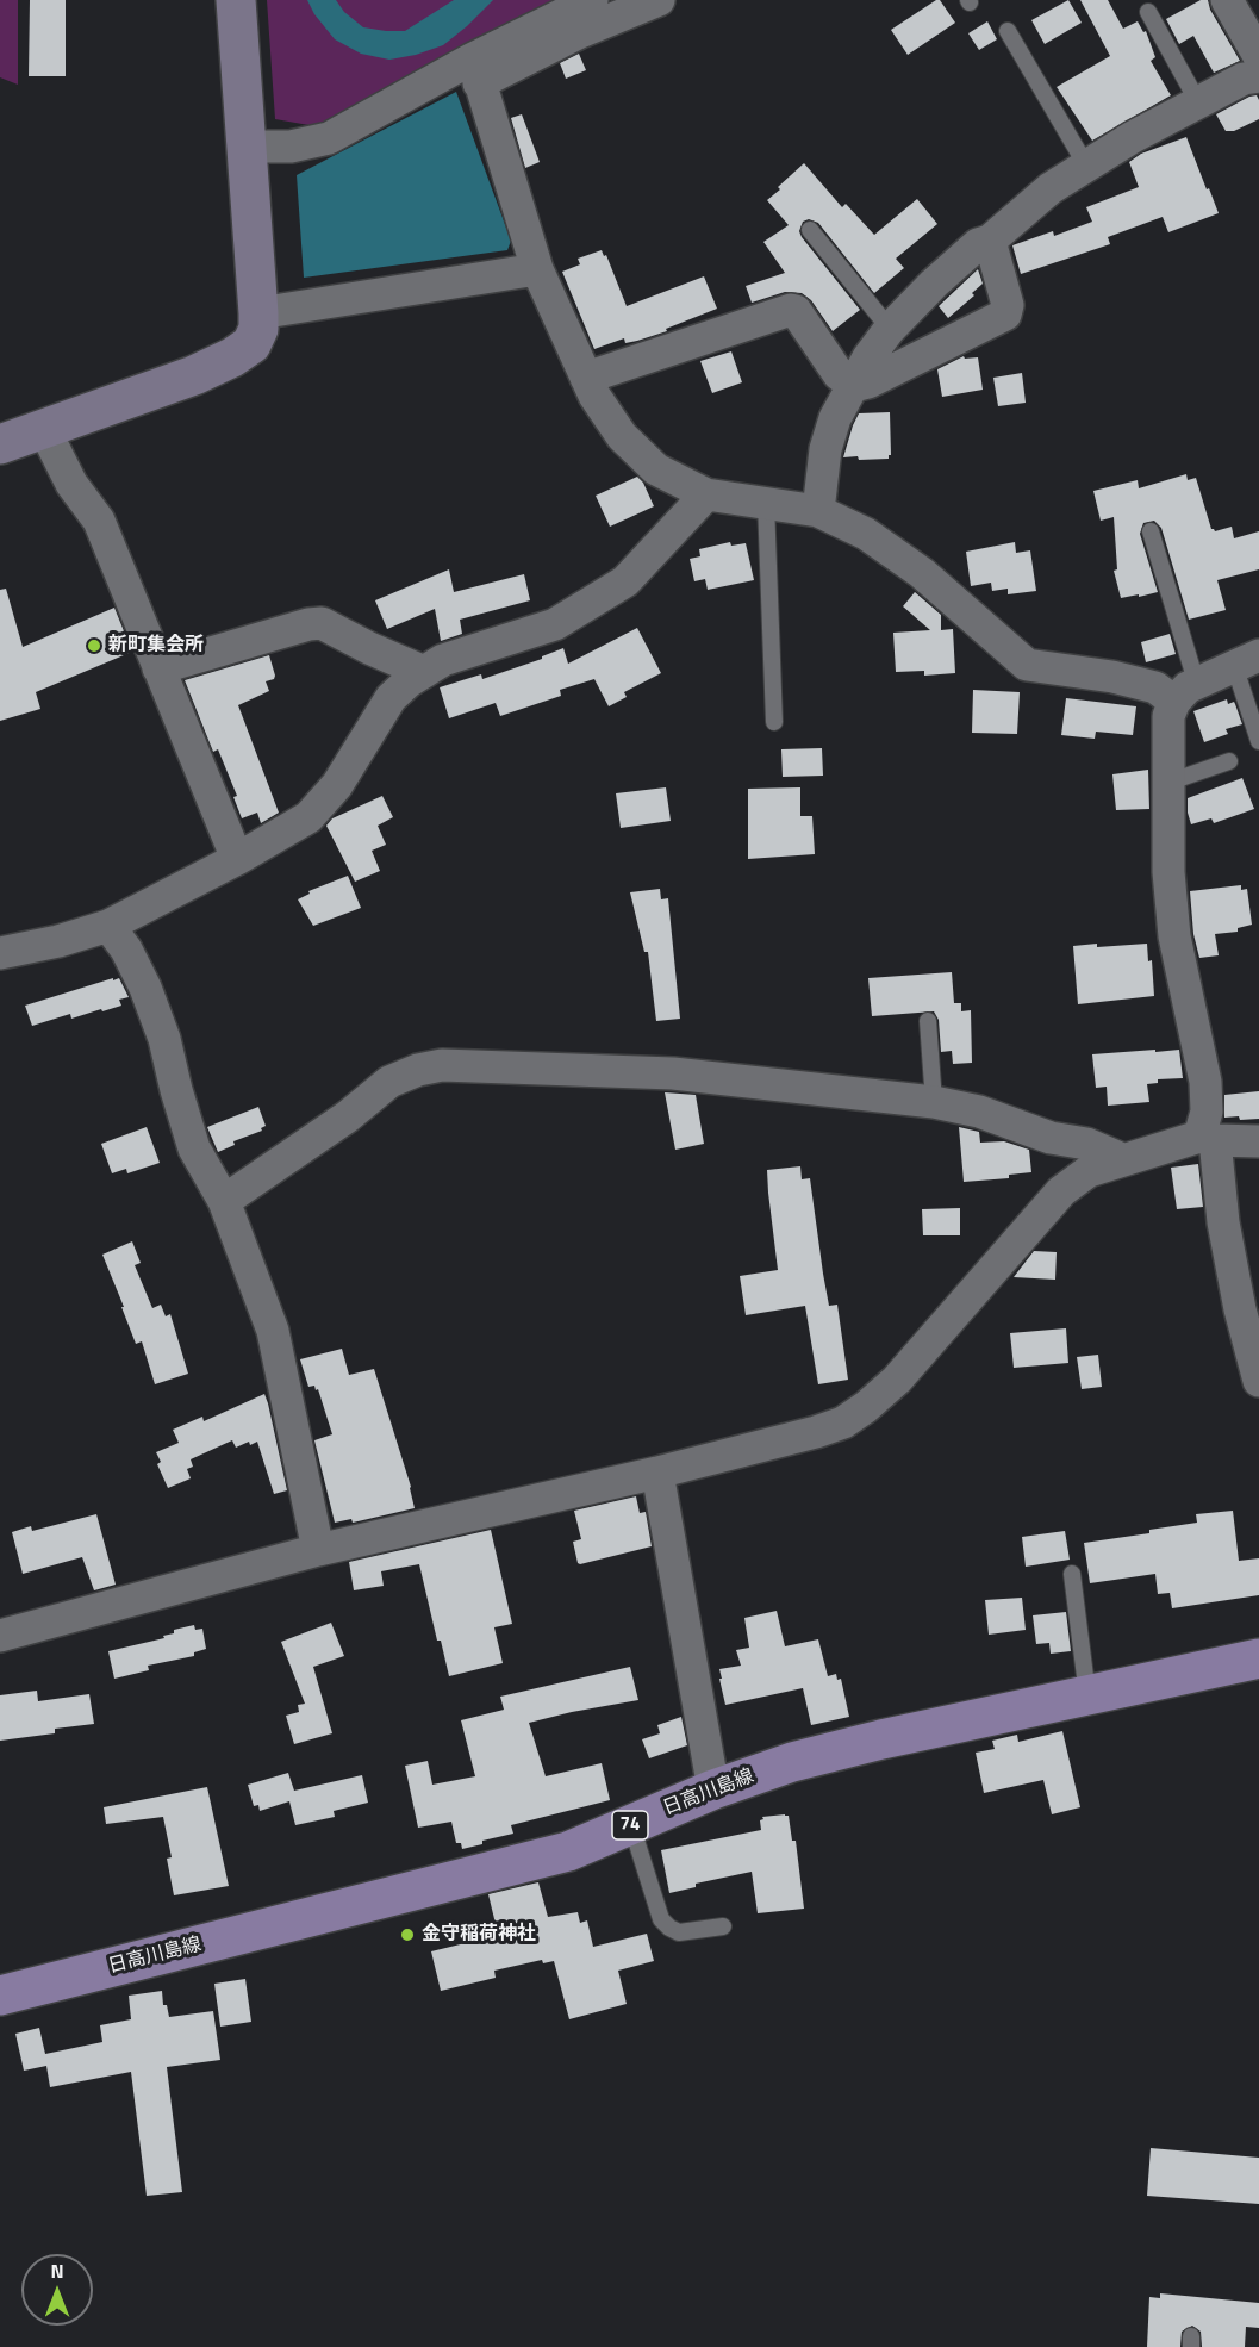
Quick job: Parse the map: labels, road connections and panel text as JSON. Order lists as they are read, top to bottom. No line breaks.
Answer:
{"streets":{"main road":["日高川島線","74"]},"places":["新町集会所","金守稲荷神社"],"north":"top"}
